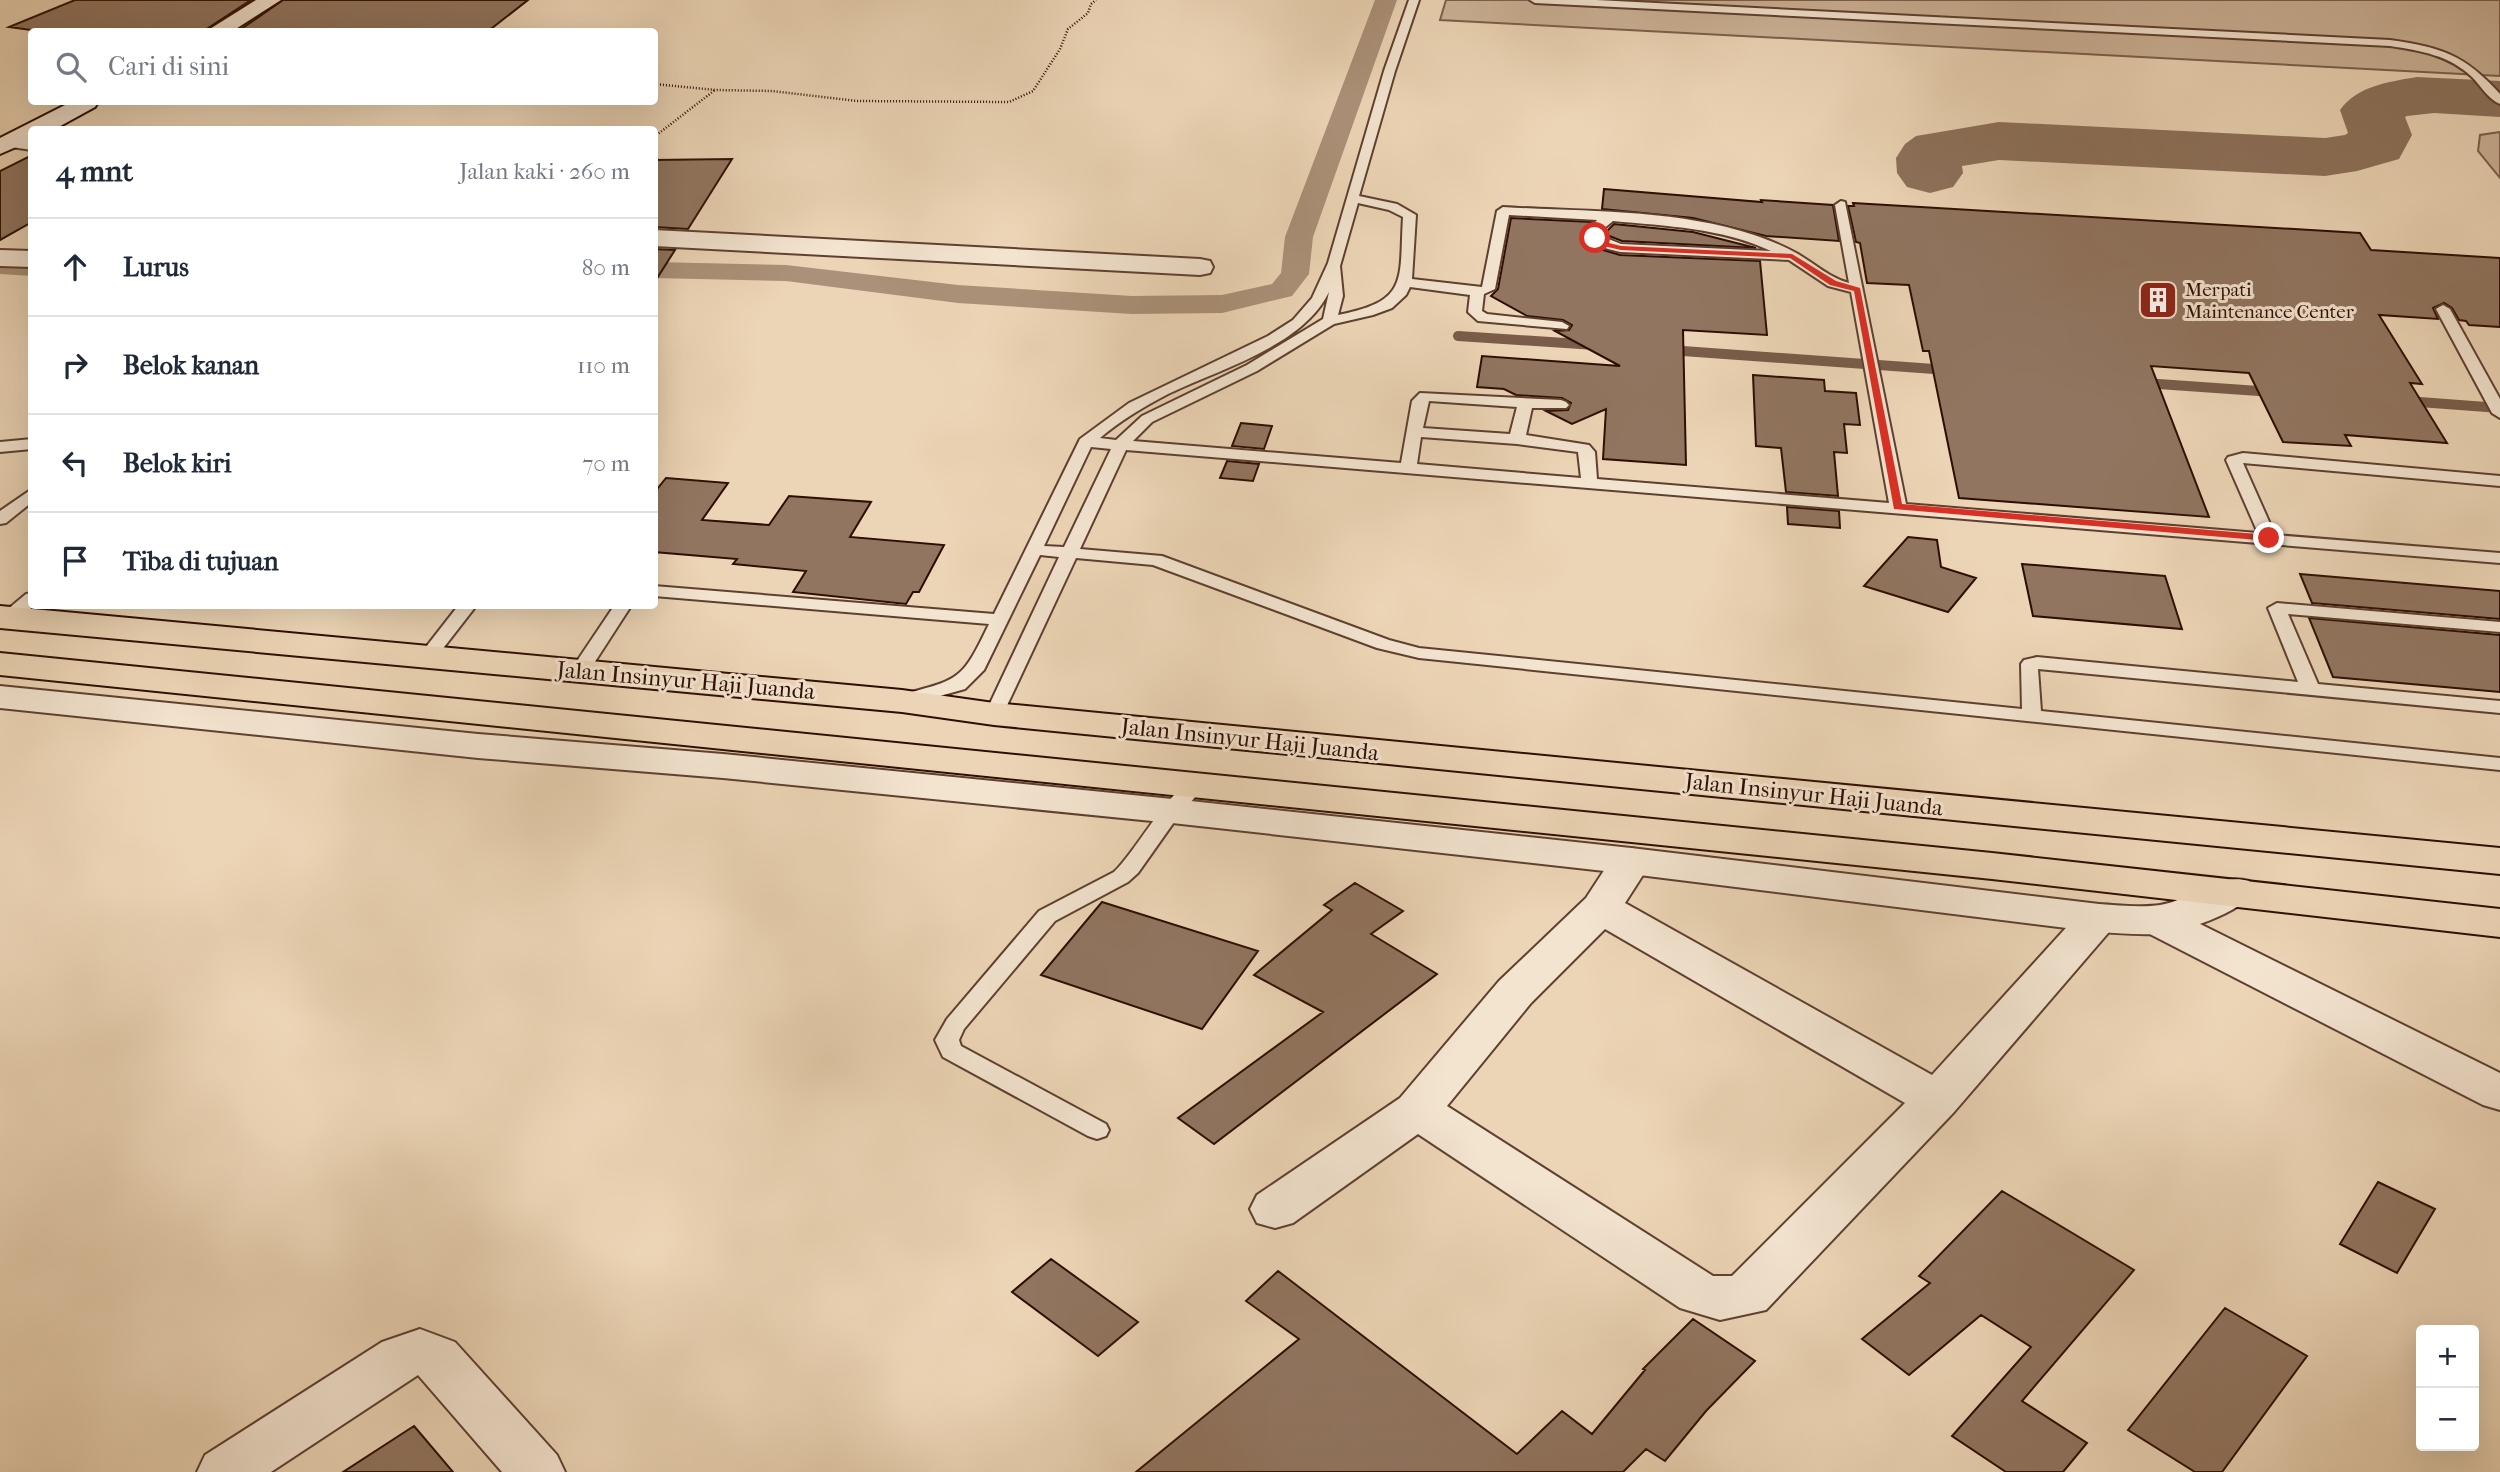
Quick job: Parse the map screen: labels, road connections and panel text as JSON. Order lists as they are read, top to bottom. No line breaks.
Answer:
{"streets":{"highway":["Jalan Insinyur Haji Juanda"]},"places":{"building":["Merpati Maintenance Center"]},"page":{"search":"Cari di sini","heading":["4 mnt","Jalan kaki · 260 m"],"list":[["Lurus","80 m"],["Belok kanan","110 m"],["Belok kiri","70 m"],"Tiba di tujuan"],"map_buttons":["+","−"]}}
